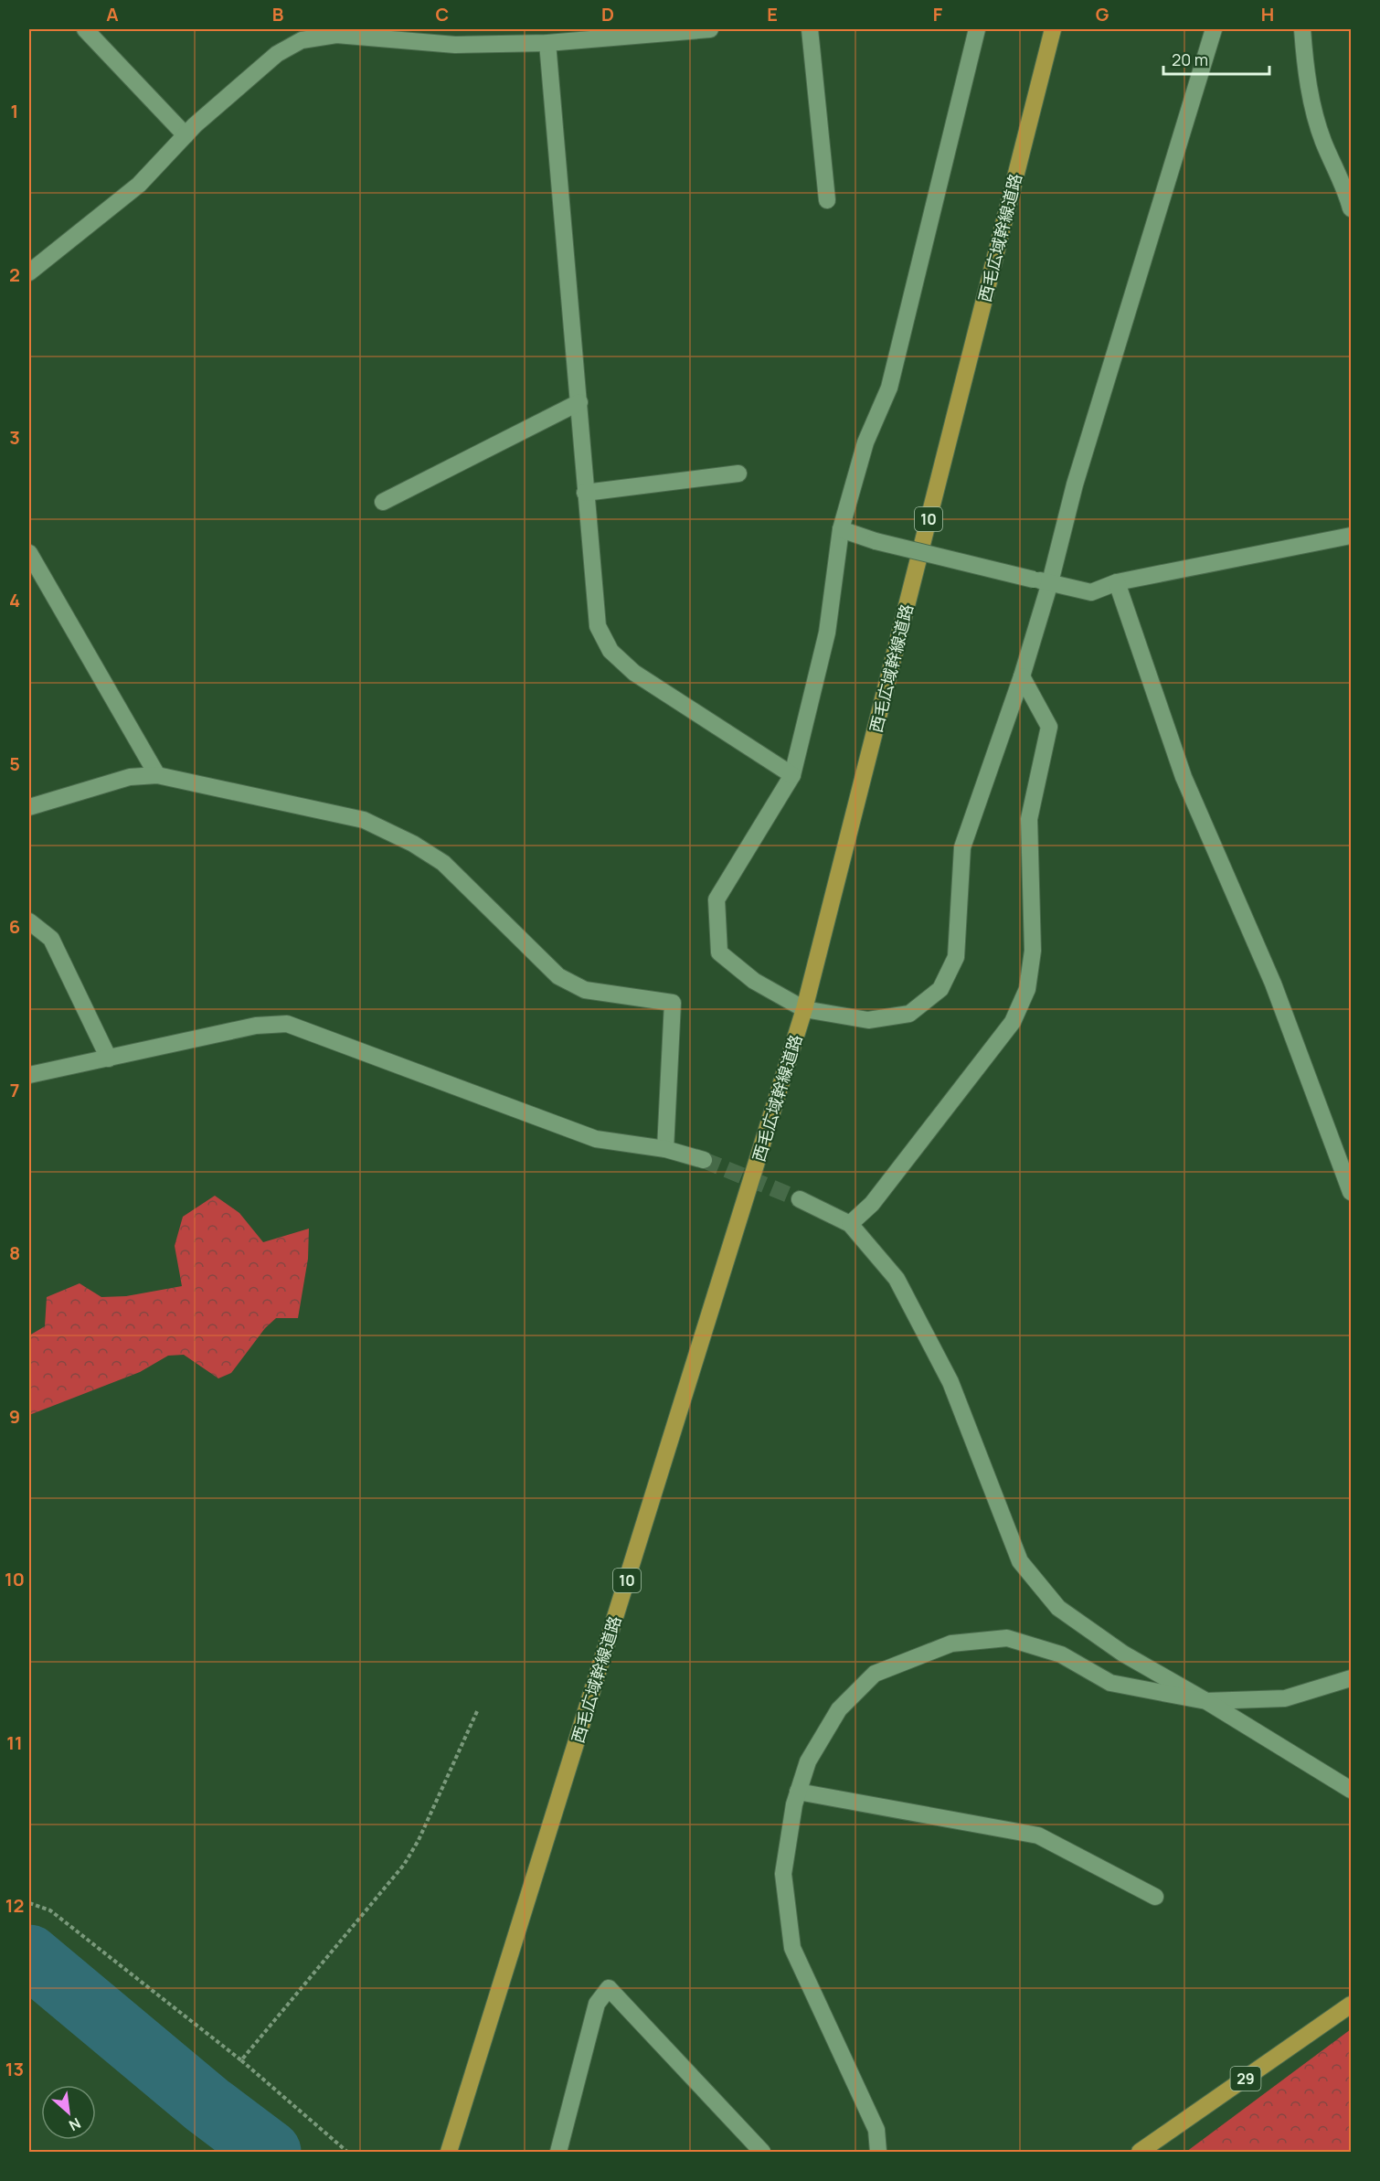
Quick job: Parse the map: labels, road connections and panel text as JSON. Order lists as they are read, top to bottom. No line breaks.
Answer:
{"streets":{"main road":["西毛広域幹線道路","10","29"]},"scale_bar":"20 m","north":"bottom right","grid":{"columns":["A","B","C","D","E","F","G","H"],"rows":["1","2","3","4","5","6","7","8","9","10","11","12","13"]}}
